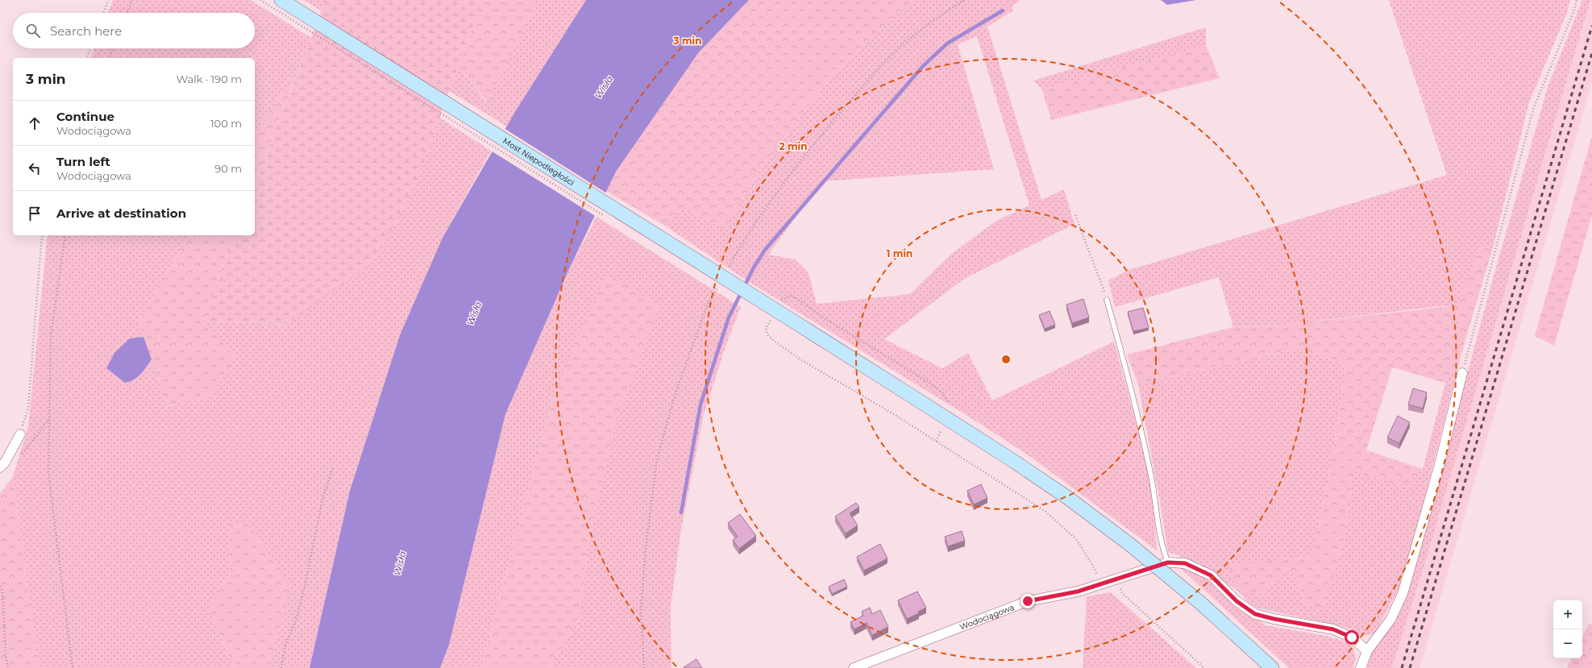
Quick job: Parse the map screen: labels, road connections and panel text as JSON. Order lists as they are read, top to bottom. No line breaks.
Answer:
{"streets":{"main road":["Most Niepodległości"],"street":["Wodociągowa"]},"water":["Wisła"],"page":{"search":"Search here","heading":["3 min","Walk · 190 m"],"list":[["Continue","Wodociągowa","100 m"],["Turn left","Wodociągowa","90 m"],"Arrive at destination"],"map_buttons":["+","−"]},"rings":["3 min","2 min","1 min"]}
